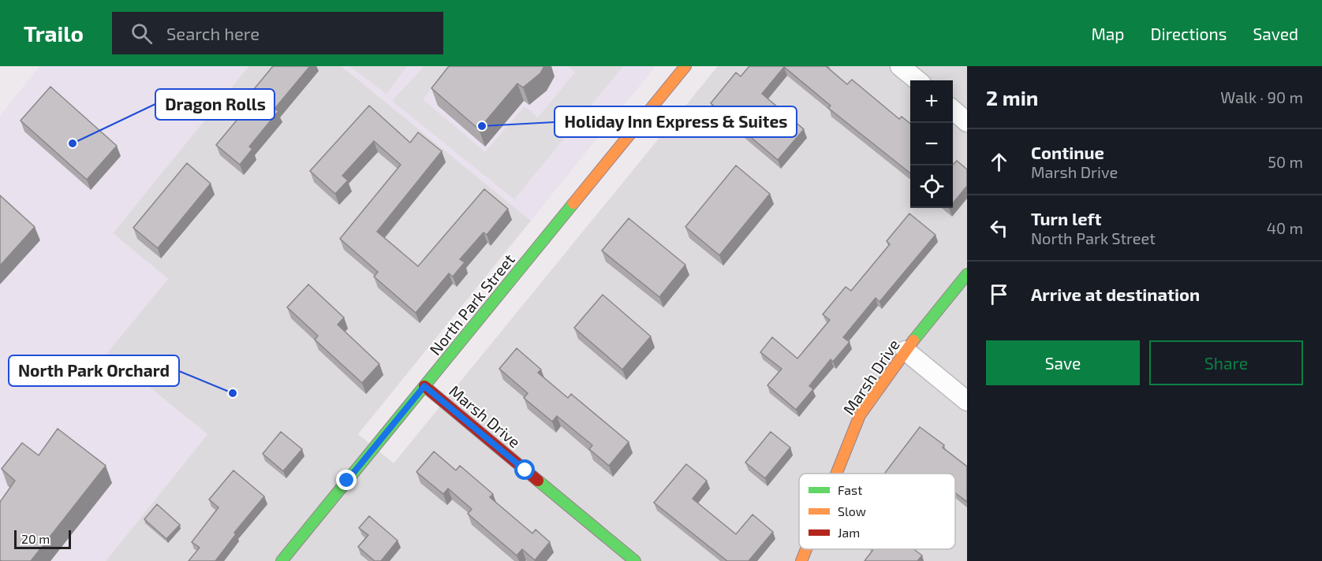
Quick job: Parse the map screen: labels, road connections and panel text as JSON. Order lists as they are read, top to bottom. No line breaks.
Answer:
{"streets":{"street":["North Park Street","Marsh Drive"]},"crossings":[["North Park Street","Marsh Drive"]],"places":["Holiday Inn Express & Suites","Dragon Rolls","North Park Orchard"],"legend":["Fast","Slow","Jam"],"scale_bar":"20 m","page":{"header":"Trailo","search":"Search here","nav":["Map","Directions","Saved"],"heading":["2 min","Walk · 90 m"],"map_buttons":["+","−"],"list":[["Continue","Marsh Drive","50 m"],["Turn left","North Park Street","40 m"],"Arrive at destination"],"buttons":["Save","Share"],"scale":"20 m"}}
